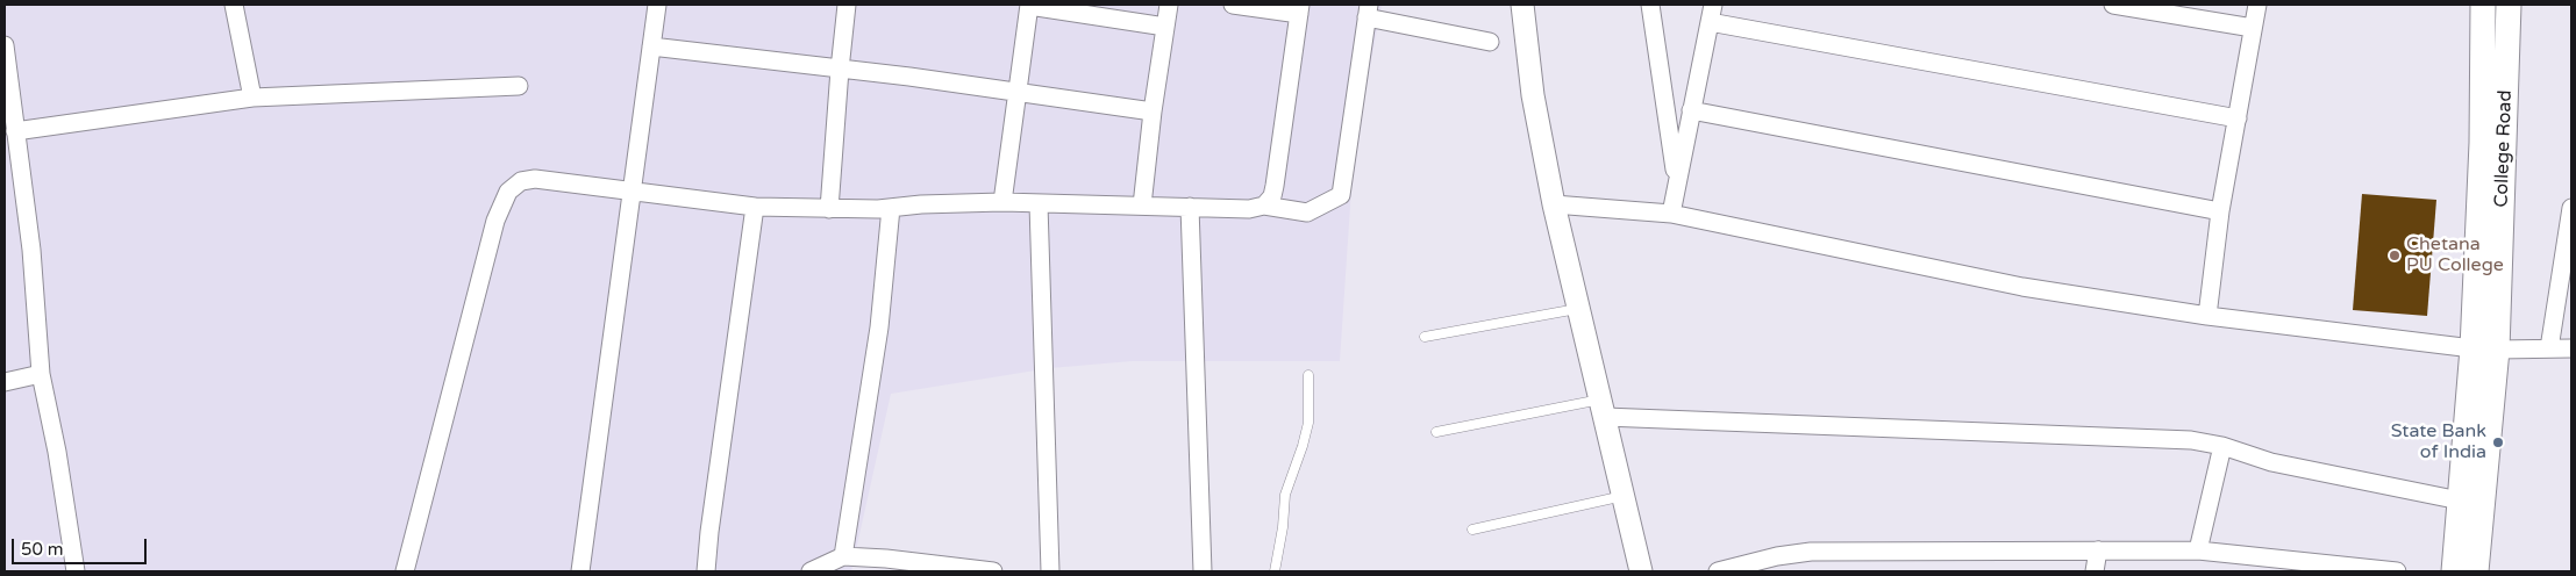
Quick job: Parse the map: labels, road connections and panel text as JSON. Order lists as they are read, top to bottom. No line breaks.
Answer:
{"streets":{"main road":["College Road"]},"places":["Chetana PU College","State Bank of India"],"scale_bar":"50 m"}
